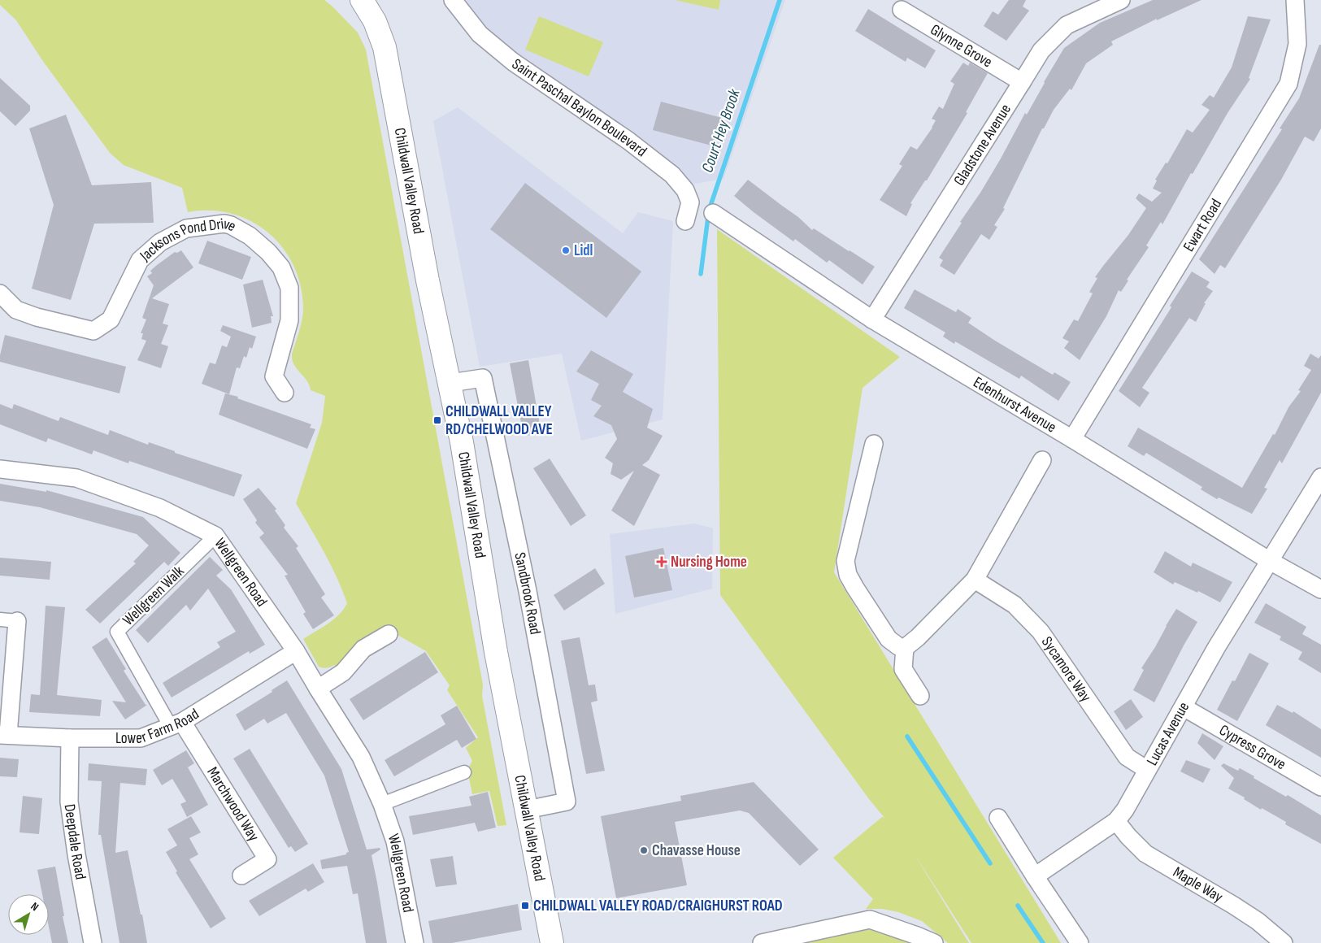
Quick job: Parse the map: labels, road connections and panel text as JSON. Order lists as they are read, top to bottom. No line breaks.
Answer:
{"streets":{"main road":["Childwall Valley Road"],"street":["Glynne Grove","Saint Paschal Baylon Boulevard","Gladstone Avenue","Ewart Road","Jacksons Pond Drive","Edenhurst Avenue","Wellgreen Road","Sandbrook Road","Wellgreen Walk","Sycamore Way","Lower Farm Road","Lucas Avenue","Cypress Grove","Marchwood Way","Deepdale Road","Maple Way"]},"crossings":[["Glynne Grove","Gladstone Avenue"],["Gladstone Avenue","Edenhurst Avenue"],["Childwall Valley Road","Sandbrook Road"],["Ewart Road","Edenhurst Avenue"],["Edenhurst Avenue","Lucas Avenue"],["Wellgreen Road","Wellgreen Walk"],["Wellgreen Road","Lower Farm Road"],["Wellgreen Walk","Lower Farm Road"],["Wellgreen Walk","Marchwood Way"],["Sycamore Way","Lucas Avenue"],["Lower Farm Road","Marchwood Way"],["Lower Farm Road","Deepdale Road"],["Lucas Avenue","Cypress Grove"],["Lucas Avenue","Maple Way"]],"water":["Court Hey Brook"],"places":{"other":["Lidl","Chavasse House"],"transit":["CHILDWALL VALLEY RD/CHELWOOD AVE","CHILDWALL VALLEY ROAD/CRAIGHURST ROAD"],"health":["Nursing Home"]},"north":"top right"}
